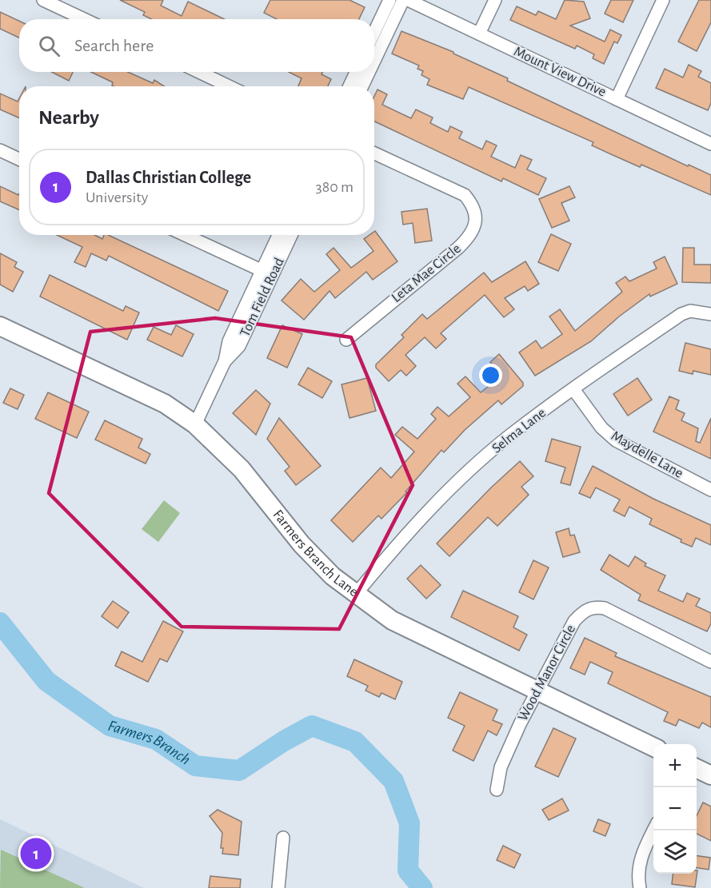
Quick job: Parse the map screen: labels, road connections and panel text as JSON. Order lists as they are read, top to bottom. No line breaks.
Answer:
{"streets":{"street":["Mount View Drive","Leta Mae Circle","Tom Field Road","Selma Lane","Maydelle Lane","Farmers Branch Lane","Wood Manor Circle"]},"crossings":[["Tom Field Road","Farmers Branch Lane"],["Selma Lane","Maydelle Lane"],["Selma Lane","Farmers Branch Lane"],["Farmers Branch Lane","Wood Manor Circle"]],"water":["Farmers Branch"],"page":{"search":"Search here","heading":"Nearby","list":[{"mark":"1","name":"Dallas Christian College","note":"University","value":"380 m"}],"map_buttons":["+","−"],"pins":"1"}}
